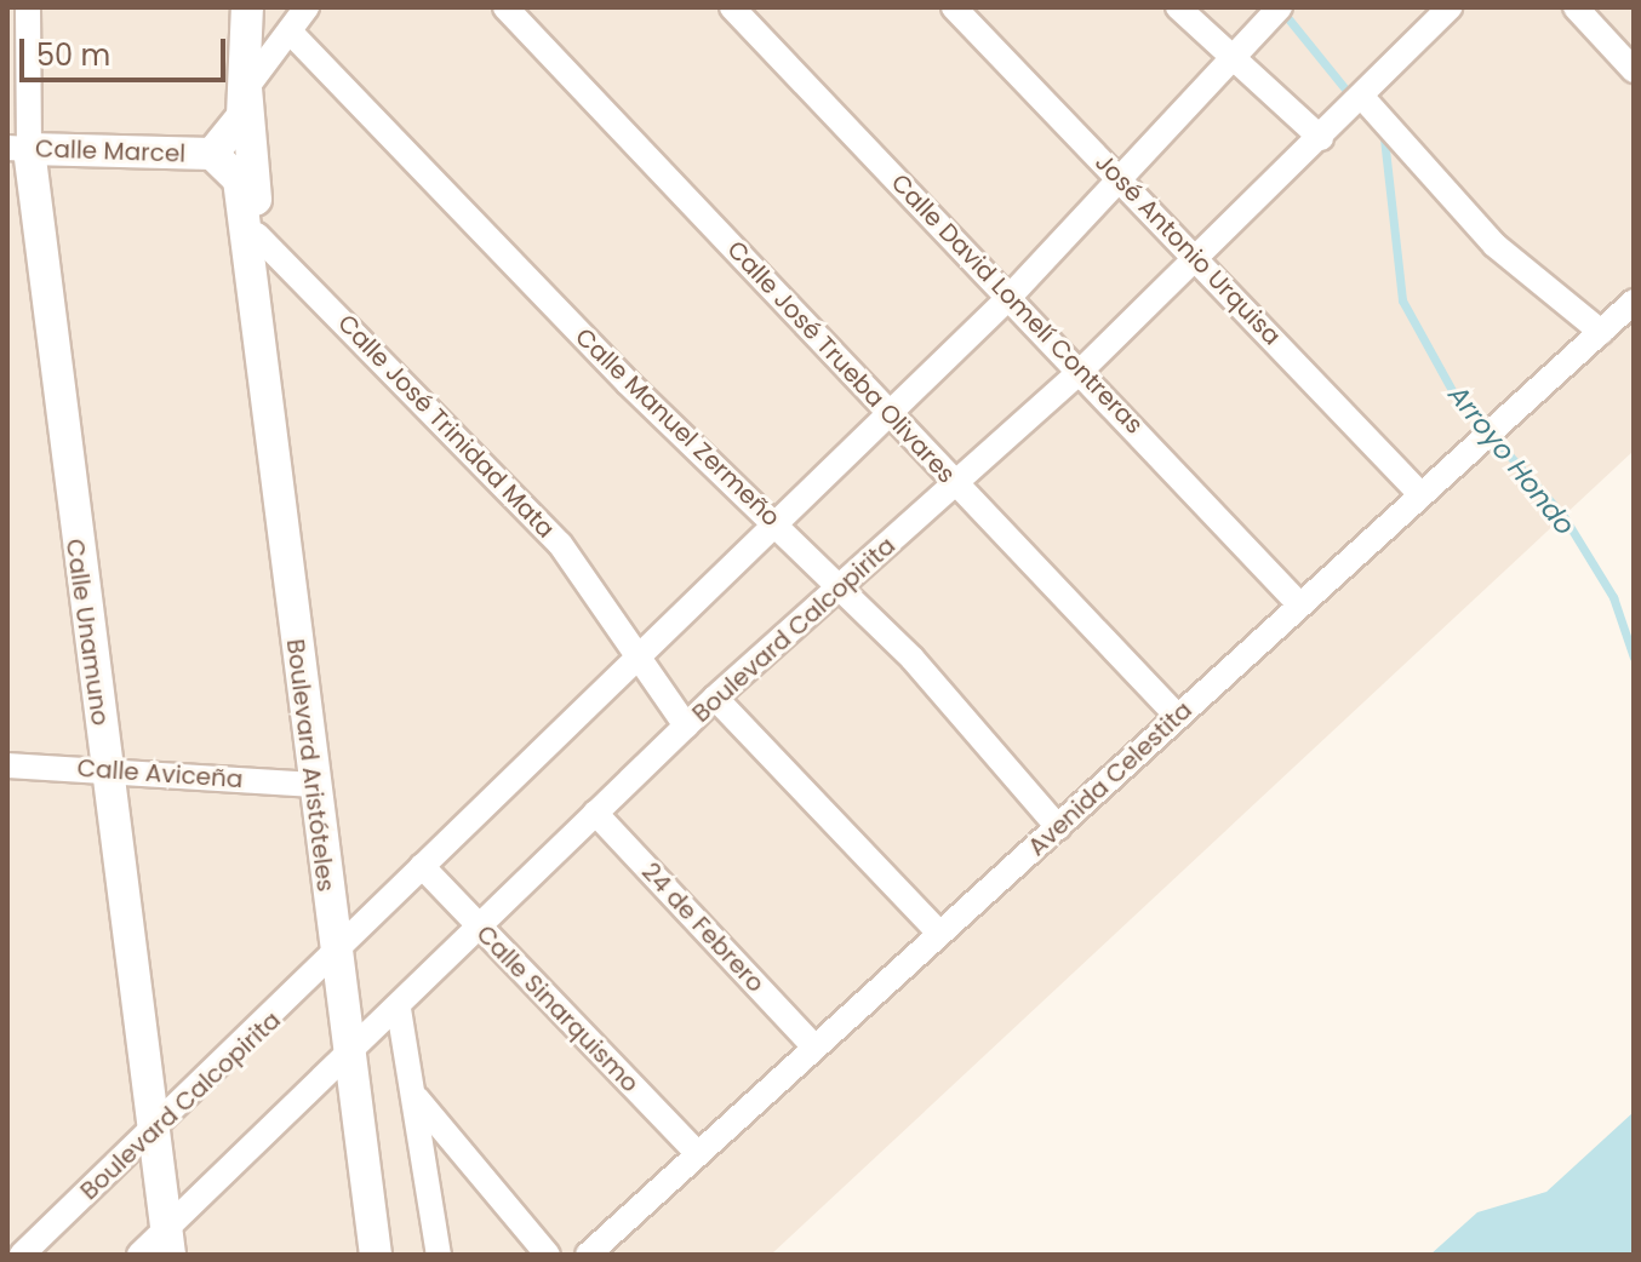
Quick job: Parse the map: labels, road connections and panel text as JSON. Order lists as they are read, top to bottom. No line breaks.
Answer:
{"streets":{"street":["Calle Marcel","José Antonio Urquisa","Calle David Lomelí Contreras","Calle José Trueba Olivares","Calle José Trinidad Mata","Calle Manuel Zermeño","Boulevard Calcopirita","Calle Unamuno","Boulevard Aristóteles","Calle Aviceña","Avenida Celestita","24 de Febrero","Calle Sinarquismo"]},"crossings":[["Calle Marcel","Calle Unamuno"],["Calle Marcel","Boulevard Aristóteles"],["José Antonio Urquisa","Boulevard Calcopirita"],["José Antonio Urquisa","Avenida Celestita"],["Calle David Lomelí Contreras","Boulevard Calcopirita"],["Calle David Lomelí Contreras","Avenida Celestita"],["Calle José Trueba Olivares","Boulevard Calcopirita"],["Calle José Trueba Olivares","Avenida Celestita"],["Calle José Trinidad Mata","Boulevard Calcopirita"],["Calle José Trinidad Mata","Boulevard Aristóteles"],["Calle Manuel Zermeño","Boulevard Calcopirita"],["Calle Manuel Zermeño","Avenida Celestita"],["Boulevard Calcopirita","Calle Unamuno"],["Boulevard Calcopirita","Boulevard Aristóteles"],["Boulevard Calcopirita","24 de Febrero"],["Boulevard Calcopirita","Calle Sinarquismo"],["Calle Unamuno","Calle Aviceña"],["Boulevard Aristóteles","Calle Aviceña"],["Avenida Celestita","24 de Febrero"],["Avenida Celestita","Calle Sinarquismo"]],"water":["Arroyo Hondo"],"scale_bar":"50 m"}
